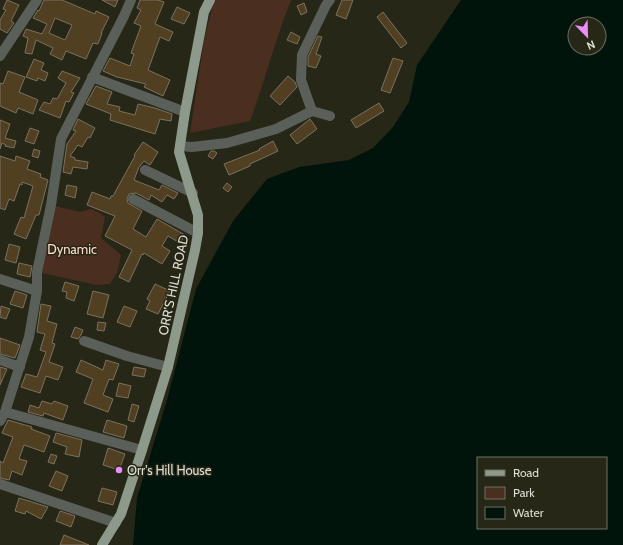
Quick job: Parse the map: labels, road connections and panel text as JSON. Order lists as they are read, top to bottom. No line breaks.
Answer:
{"streets":{"main road":["ORR’S HILL ROAD"]},"parks":["Dynamic"],"places":["Orr's Hill House"],"legend":["Road","Park","Water"],"north":"bottom right"}
